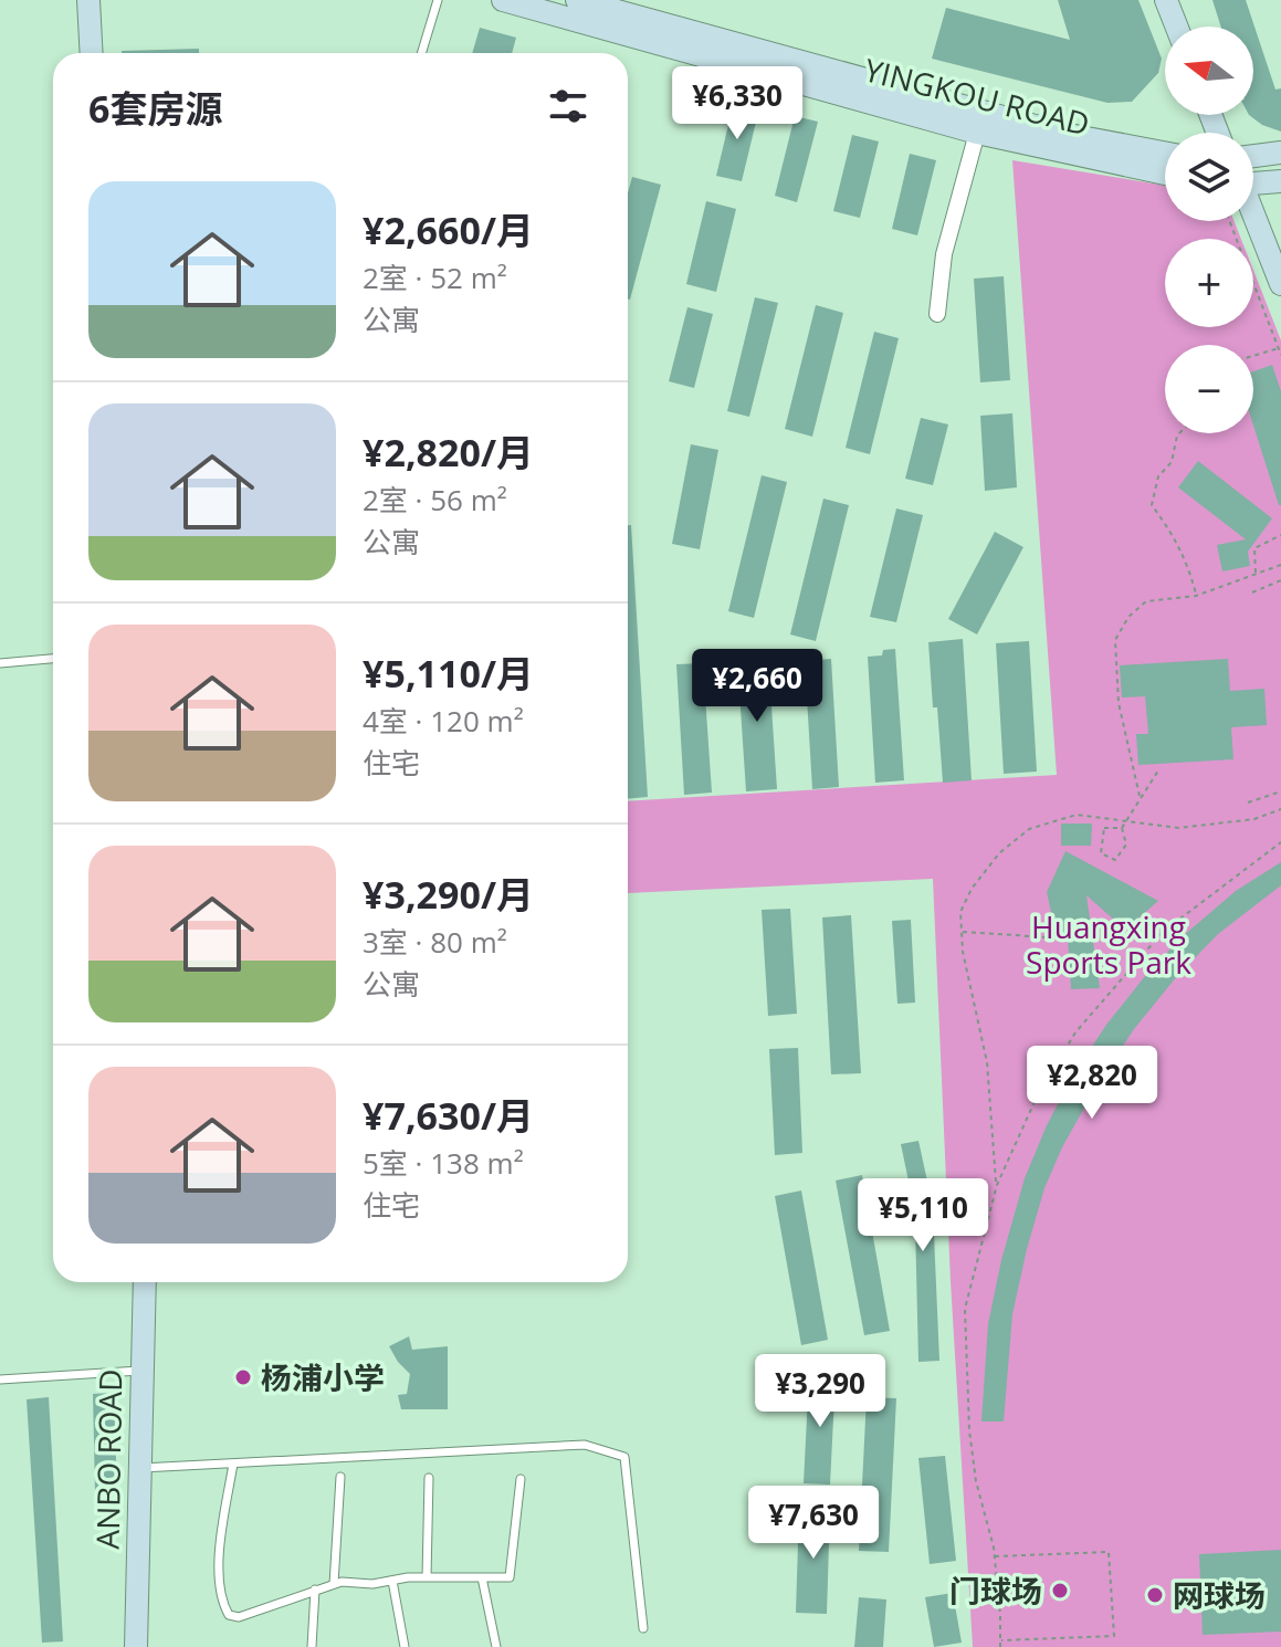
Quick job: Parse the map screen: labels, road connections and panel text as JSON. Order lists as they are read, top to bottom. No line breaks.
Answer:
{"streets":{"main road":["YINGKOU ROAD","ANBO ROAD"]},"parks":["Huangxing Sports Park"],"places":["杨浦小学","门球场","网球场"],"north":"left","page":{"map_buttons":["+","−"],"heading":"6套房源","price":["¥6,330","¥2,660","¥2,820","¥5,110","¥3,290","¥7,630"],"list":[{"name":"¥2,660/月","note":"2室 · 52 m² · 公寓"},{"name":"¥2,820/月","note":"2室 · 56 m² · 公寓"},{"name":"¥5,110/月","note":"4室 · 120 m² · 住宅"},{"name":"¥3,290/月","note":"3室 · 80 m² · 公寓"},{"name":"¥7,630/月","note":"5室 · 138 m² · 住宅"}]}}
